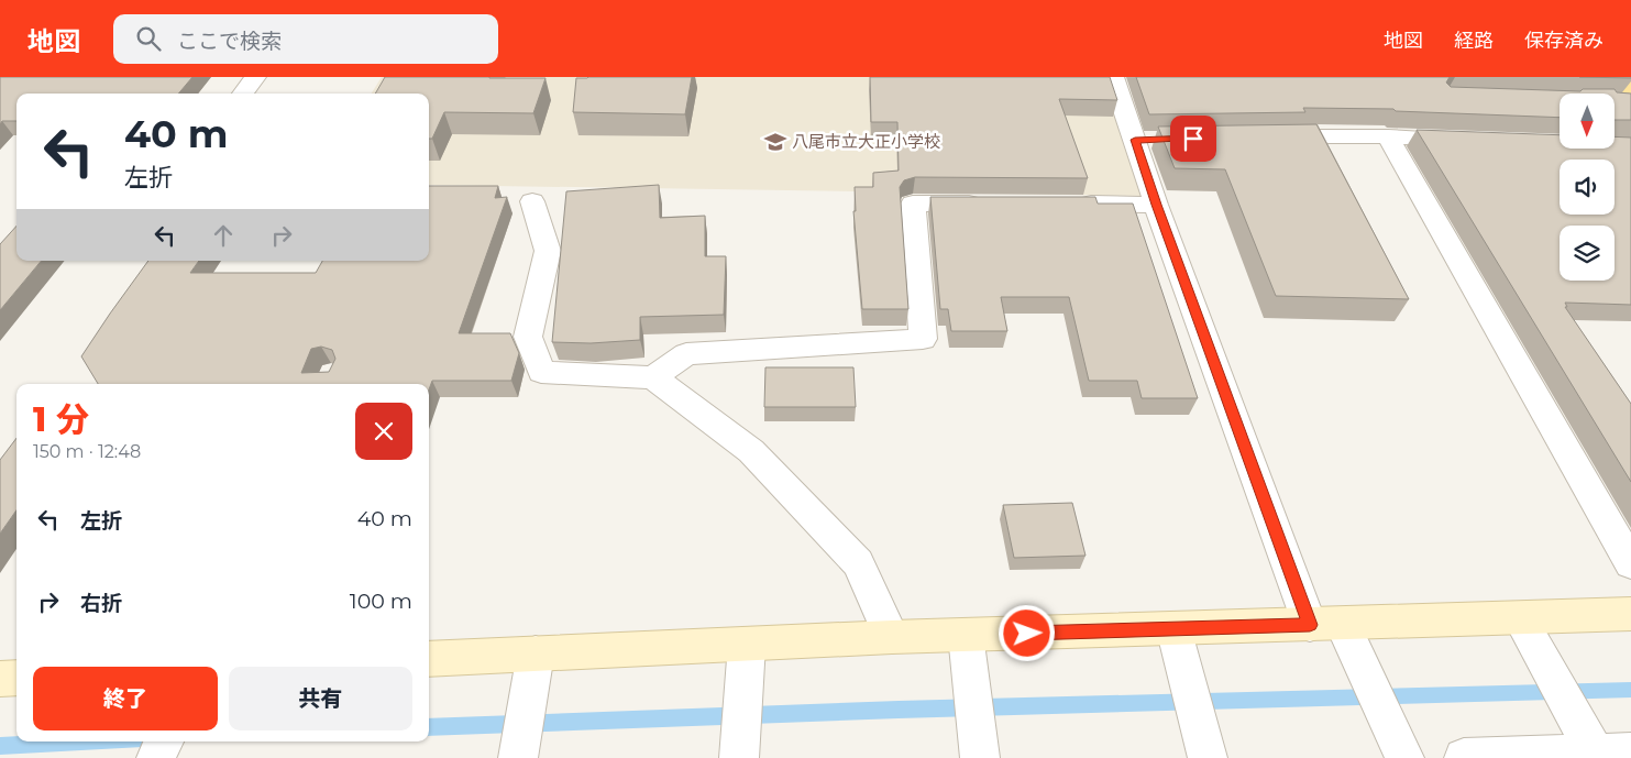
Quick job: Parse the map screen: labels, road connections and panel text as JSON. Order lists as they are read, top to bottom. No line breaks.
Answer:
{"places":{"school or university":["八尾市立大正小学校"]},"north":"bottom","page":{"header":"地図","search":"ここで検索","nav":["地図","経路","保存済み"],"turn":["40 m","左折"],"heading":["1 分","150 m · 12:48"],"list":[{"name":"左折","value":"40 m"},{"name":"右折","value":"100 m"}],"buttons":["終了","共有"]}}
